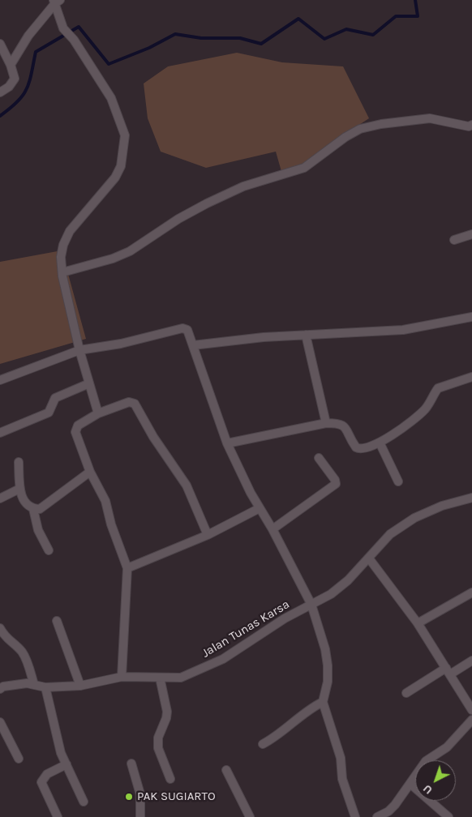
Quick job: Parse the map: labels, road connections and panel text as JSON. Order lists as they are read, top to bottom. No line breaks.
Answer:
{"streets":{"street":["Jalan Tunas Karsa"]},"places":["PAK SUGIARTO"],"north":"bottom left"}
